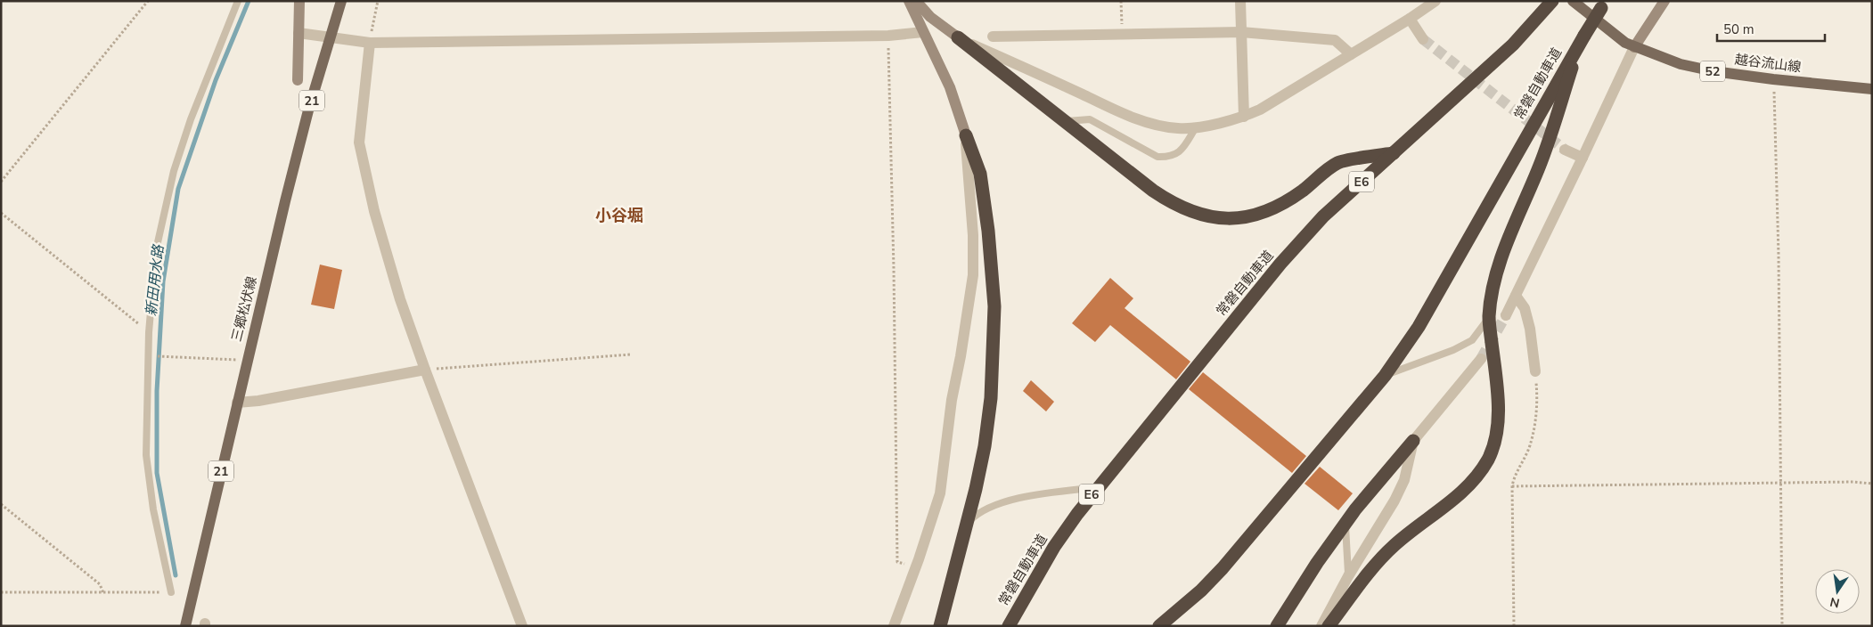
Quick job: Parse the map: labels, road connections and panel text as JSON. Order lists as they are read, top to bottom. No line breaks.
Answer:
{"streets":{"highway":["常磐自動車道","E6"],"main road":["越谷流山線","52","21","三郷松伏線"]},"districts":["小谷堀"],"water":["新田用水路"],"scale_bar":"50 m","north":"bottom"}
